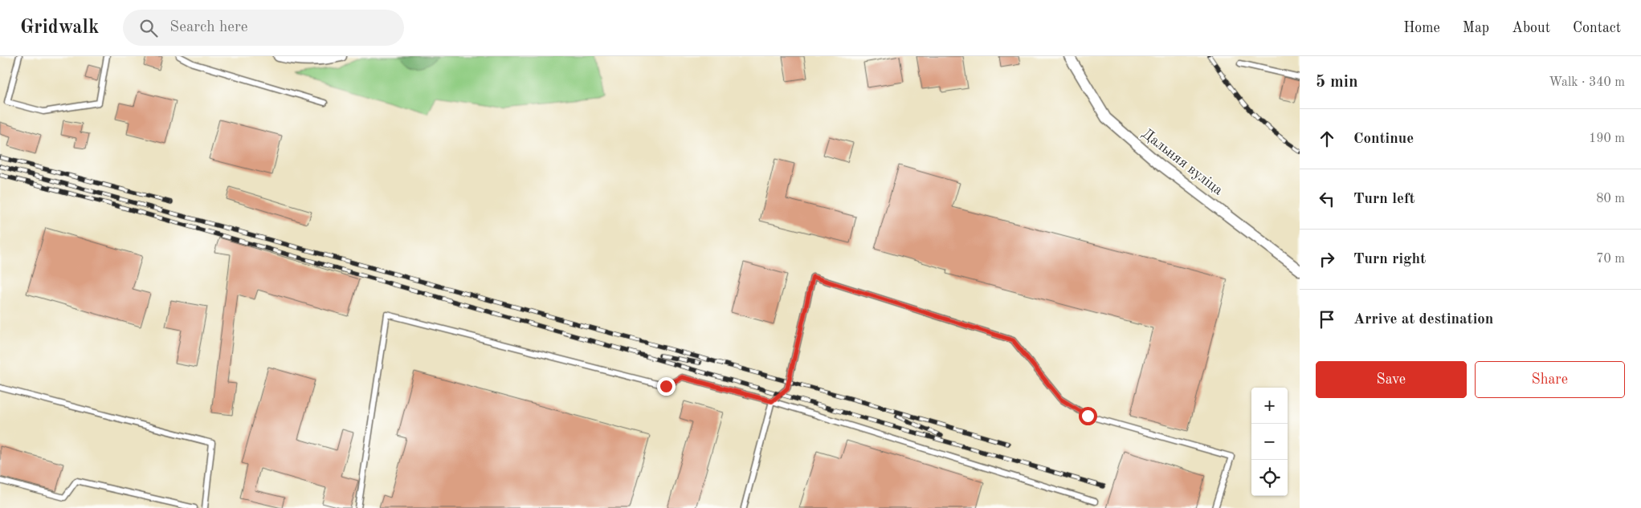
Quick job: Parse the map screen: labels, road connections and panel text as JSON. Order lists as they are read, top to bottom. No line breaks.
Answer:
{"streets":{"street":["Дальняя вуліца"]},"page":{"header":"Gridwalk","search":"Search here","nav":["Home","Map","About","Contact"],"heading":["5 min","Walk · 340 m"],"list":[["Continue","190 m"],["Turn left","80 m"],["Turn right","70 m"],"Arrive at destination"],"buttons":["Save","Share"],"map_buttons":["+","−"]}}
